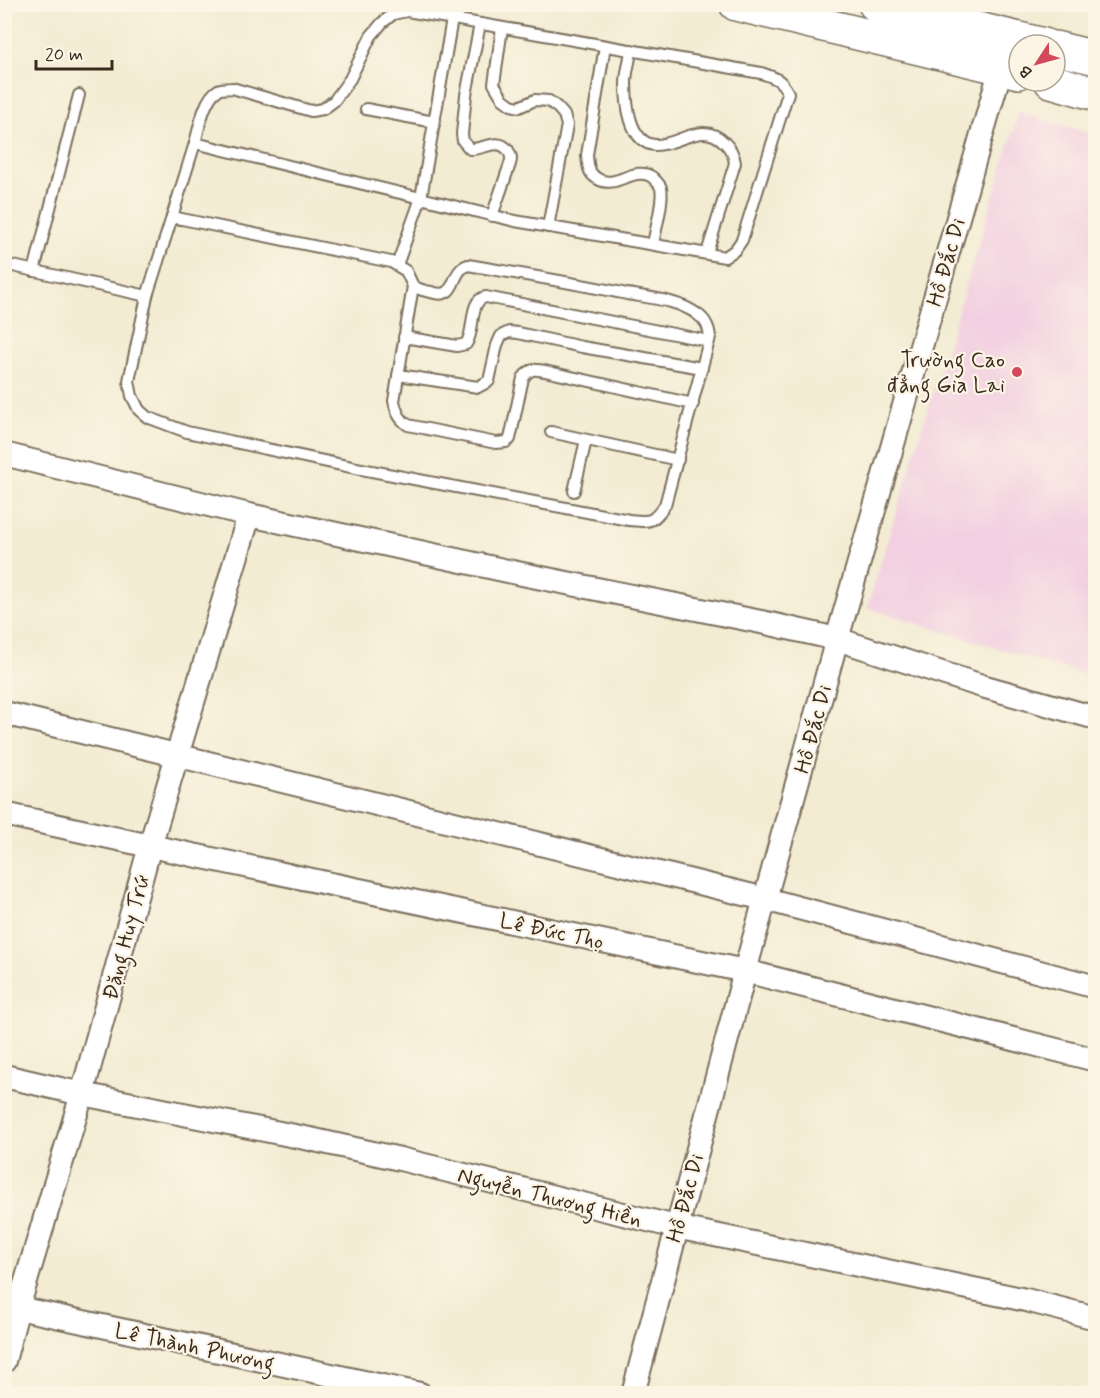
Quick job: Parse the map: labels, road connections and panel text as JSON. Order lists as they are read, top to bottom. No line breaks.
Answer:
{"streets":{"street":["Hồ Đắc Di","Lê Đức Thọ","Đặng Huy Trứ","Nguyễn Thượng Hiền","Lê Thành Phương"]},"crossings":[["Hồ Đắc Di","Lê Đức Thọ"],["Hồ Đắc Di","Nguyễn Thượng Hiền"],["Lê Đức Thọ","Đặng Huy Trứ"],["Đặng Huy Trứ","Nguyễn Thượng Hiền"],["Đặng Huy Trứ","Lê Thành Phương"]],"places":["Trường Cao đẳng Gia Lai"],"scale_bar":"20 m","north":"bottom left"}
